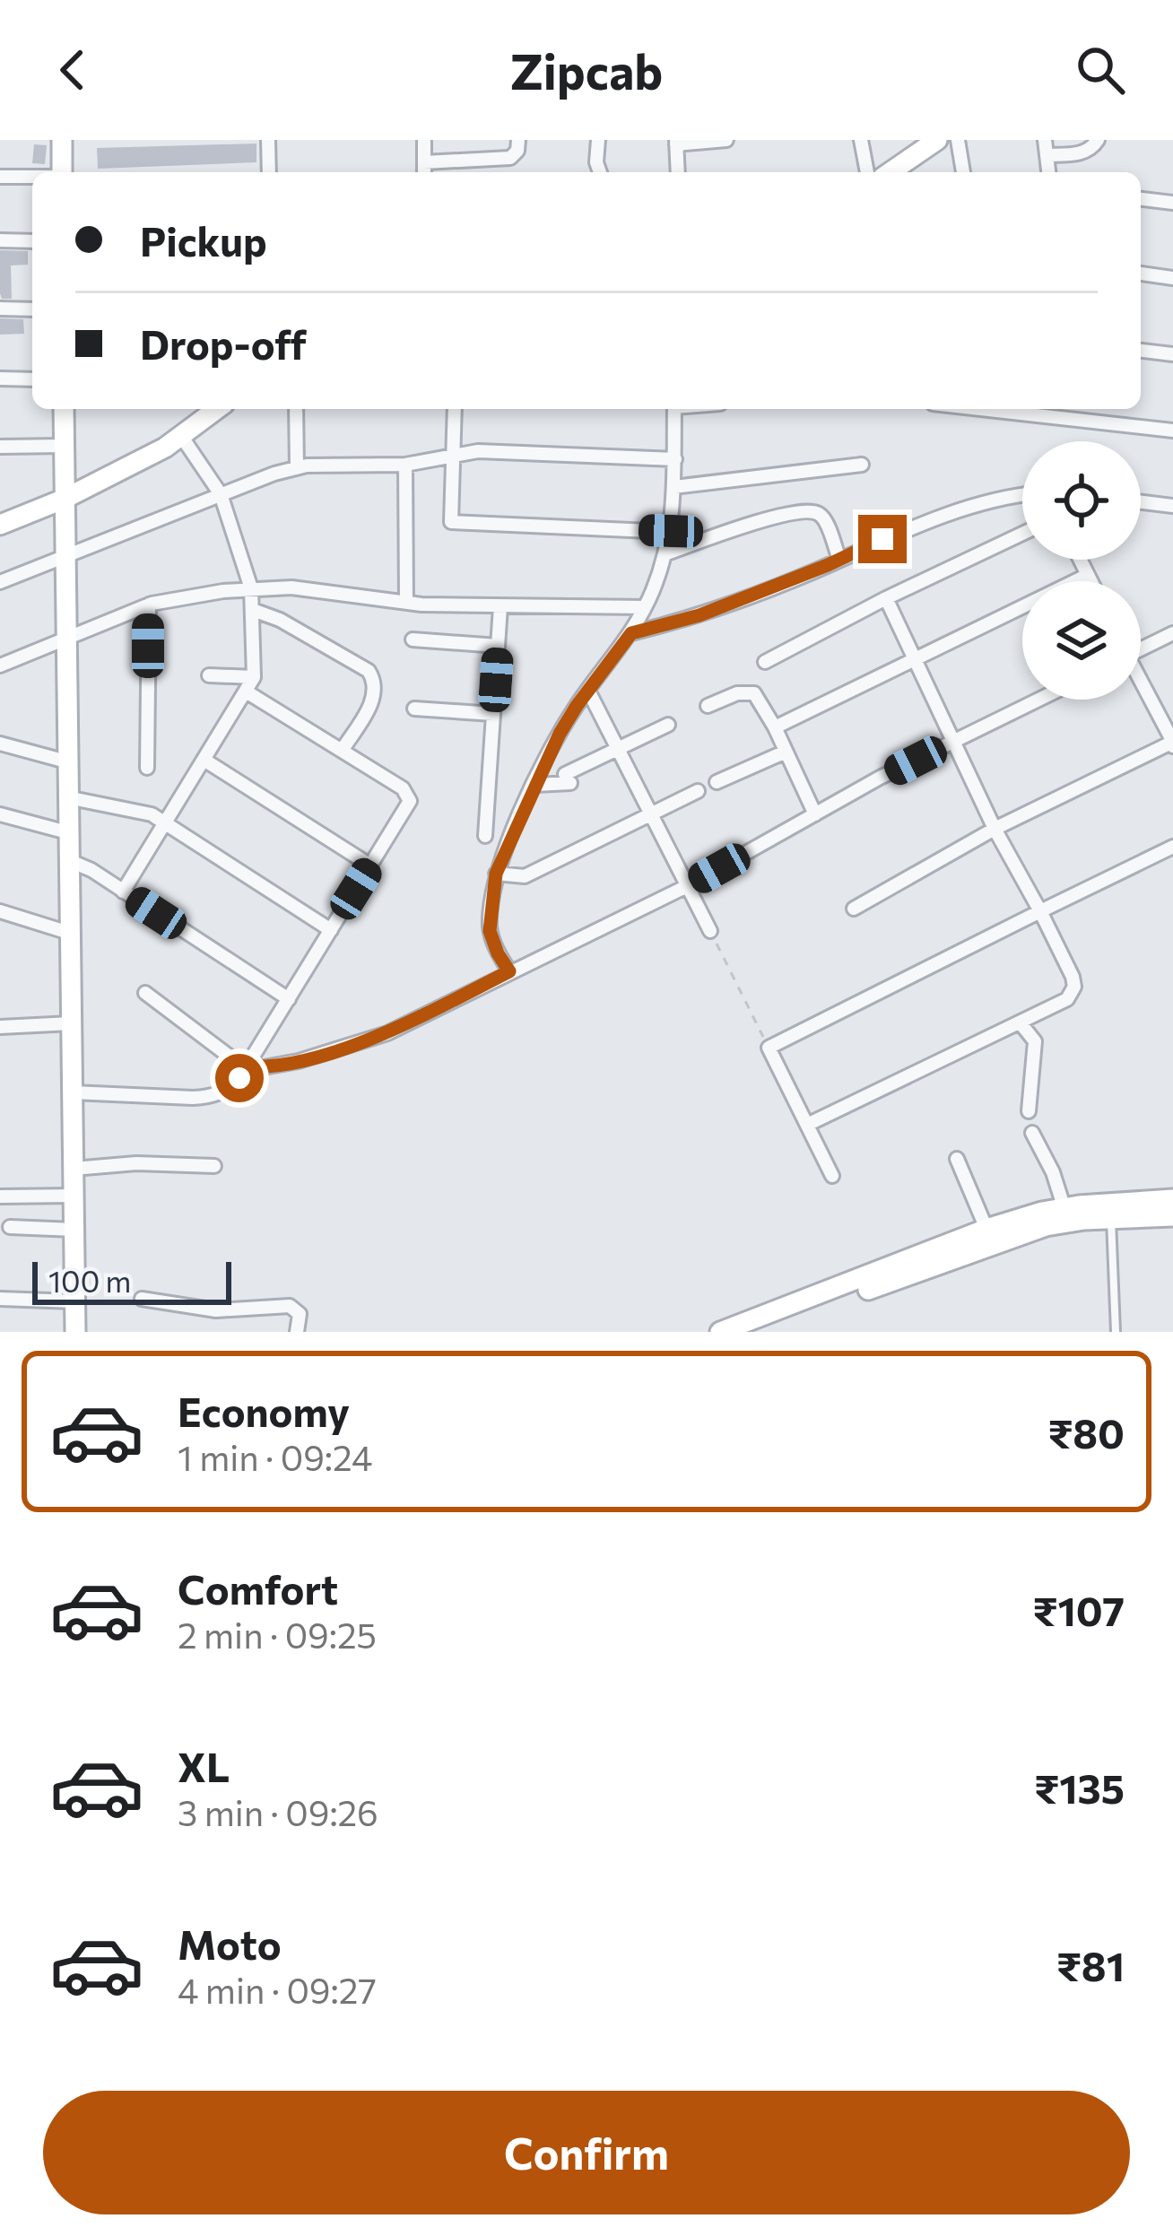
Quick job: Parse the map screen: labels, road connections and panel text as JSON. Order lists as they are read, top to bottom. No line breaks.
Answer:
{"scale_bar":"100 m","page":{"header":"Zipcab","banner":["Pickup","Drop-off"],"scale":"100 m","list":[{"name":"Economy","note":"1 min · 09:24","value":"₹80"},{"name":"Comfort","note":"2 min · 09:25","value":"₹107"},{"name":"XL","note":"3 min · 09:26","value":"₹135"},{"name":"Moto","note":"4 min · 09:27","value":"₹81"}],"buttons":"Confirm"}}
